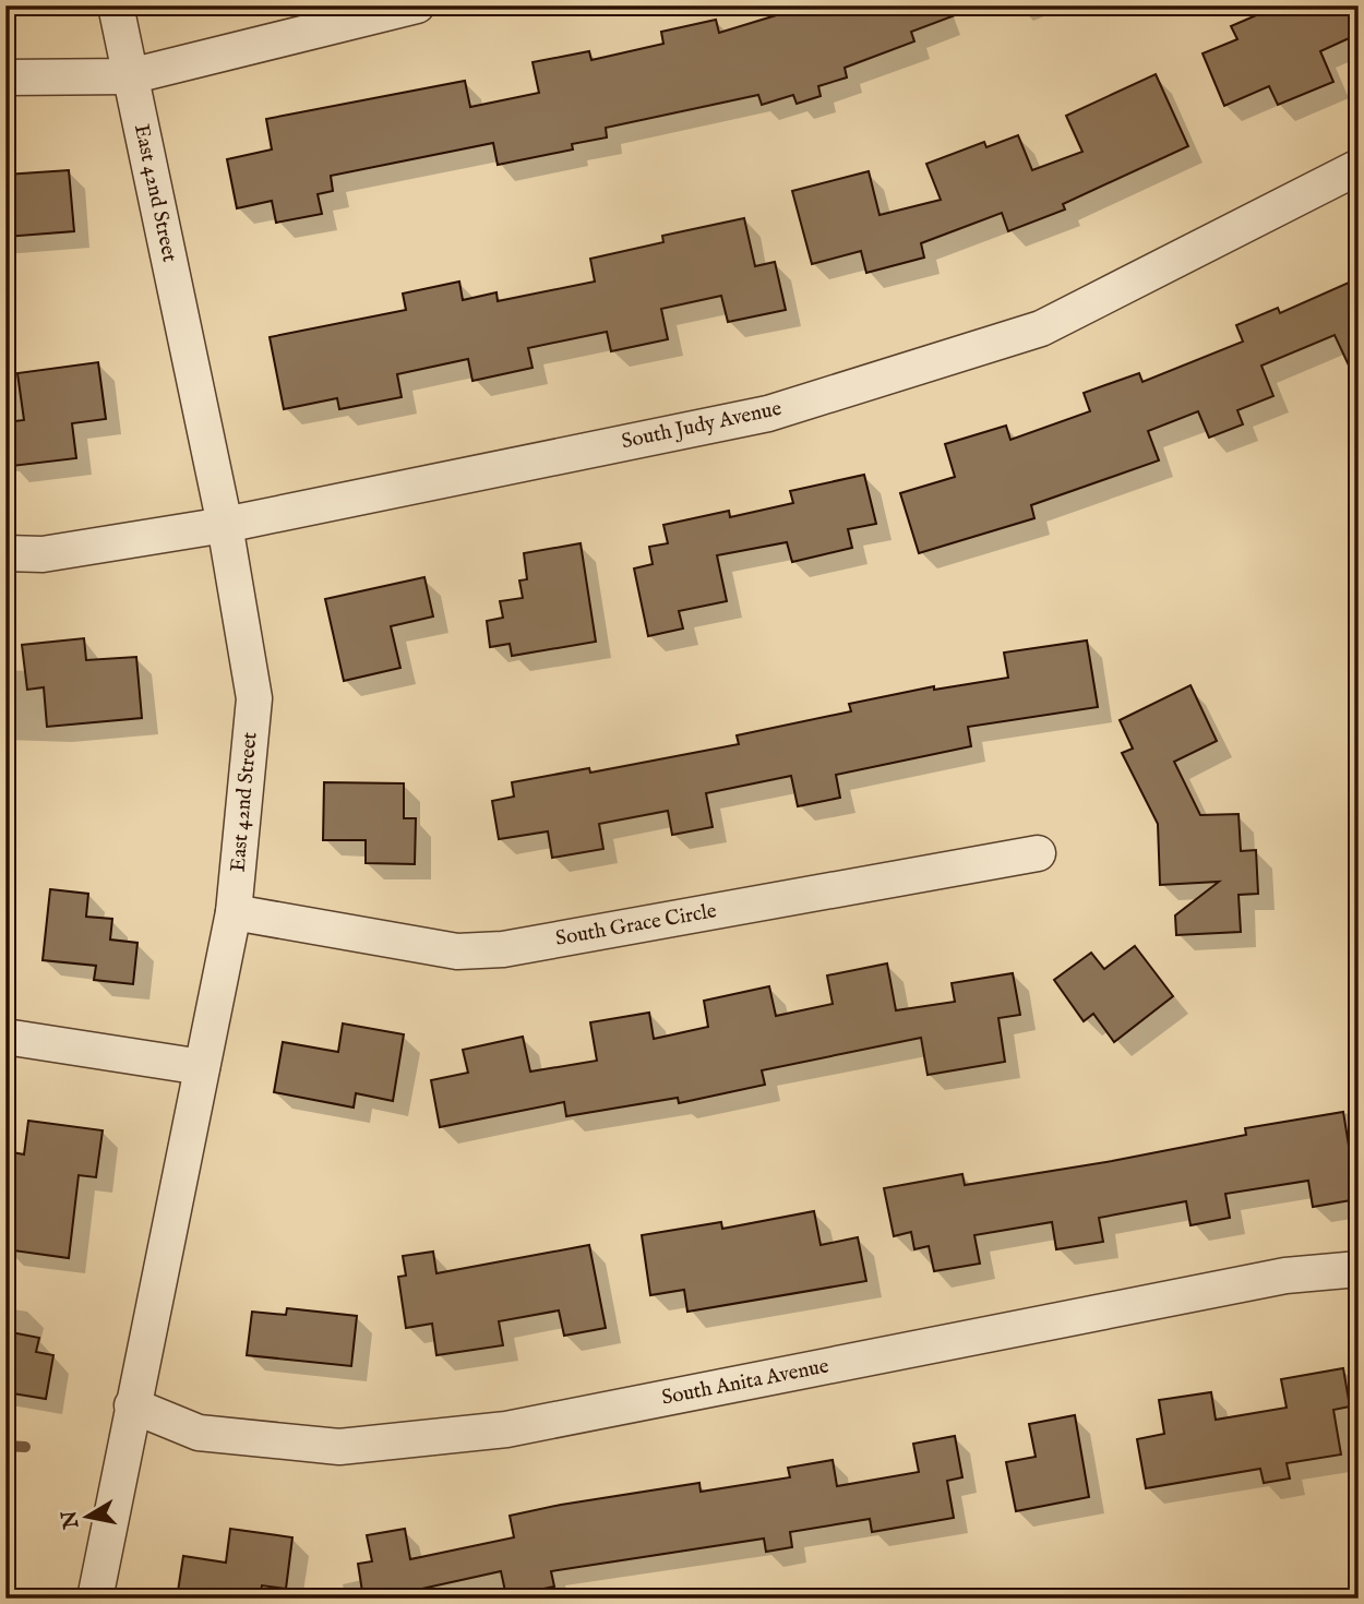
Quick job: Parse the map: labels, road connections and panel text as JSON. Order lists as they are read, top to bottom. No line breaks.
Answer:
{"streets":{"street":["East 42nd Street","South Judy Avenue","South Grace Circle","South Anita Avenue"]},"crossings":[["East 42nd Street","South Judy Avenue"],["East 42nd Street","South Grace Circle"],["East 42nd Street","South Anita Avenue"]],"north":"left"}
